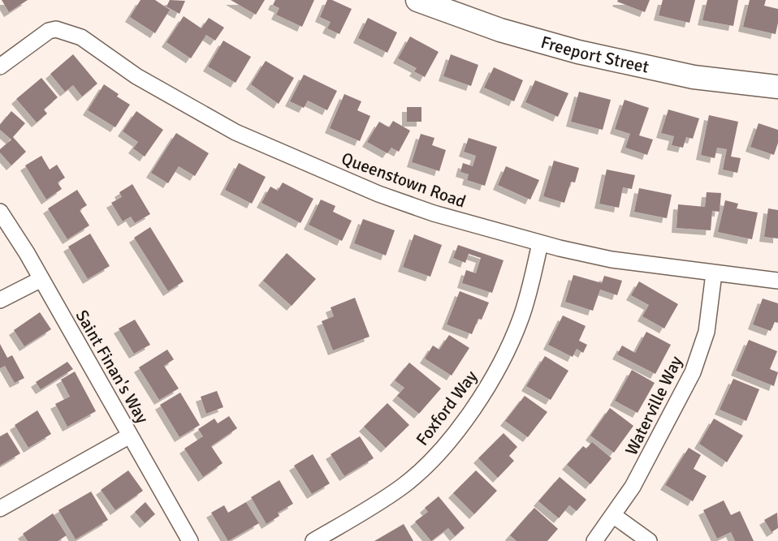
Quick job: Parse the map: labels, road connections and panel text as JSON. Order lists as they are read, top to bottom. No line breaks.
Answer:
{"streets":{"main road":["Freeport Street"],"street":["Queenstown Road","Saint Finan's Way","Waterville Way","Foxford Way"]},"crossings":[["Queenstown Road","Waterville Way"],["Queenstown Road","Foxford Way"]]}
